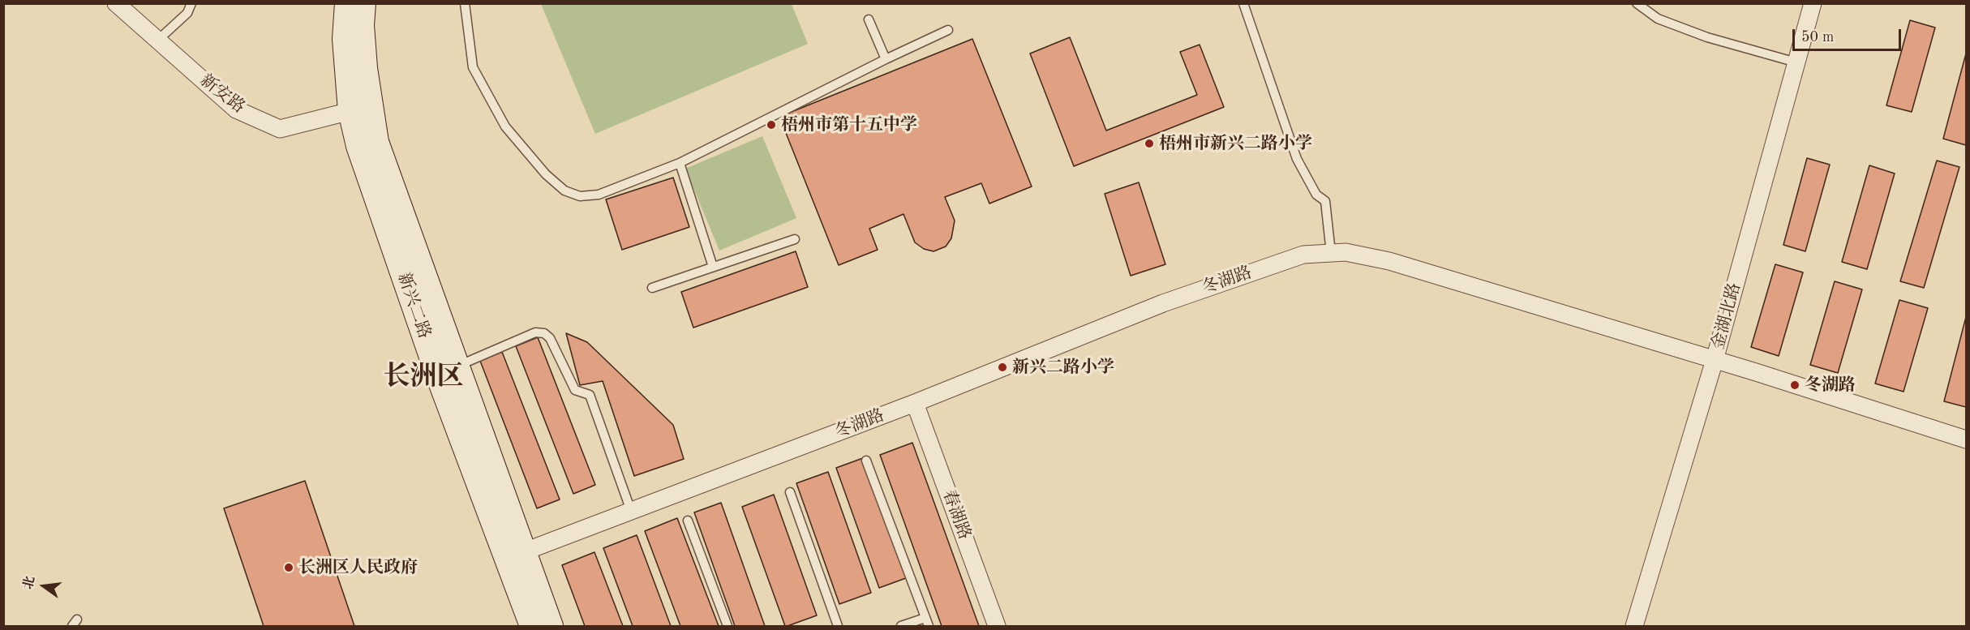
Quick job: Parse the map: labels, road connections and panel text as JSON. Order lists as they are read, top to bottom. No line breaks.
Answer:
{"streets":{"main road":["新兴二路"],"street":["新安路","冬湖路","金湖北路","春湖路"]},"crossings":[["新安路","新兴二路"],["冬湖路","新兴二路"],["冬湖路","金湖北路"],["冬湖路","春湖路"]],"districts":["长洲区"],"places":["梧州市第十五中学","梧州市新兴二路小学","新兴二路小学","冬湖路","长洲区人民政府"],"scale_bar":"50 m","north":"left"}
